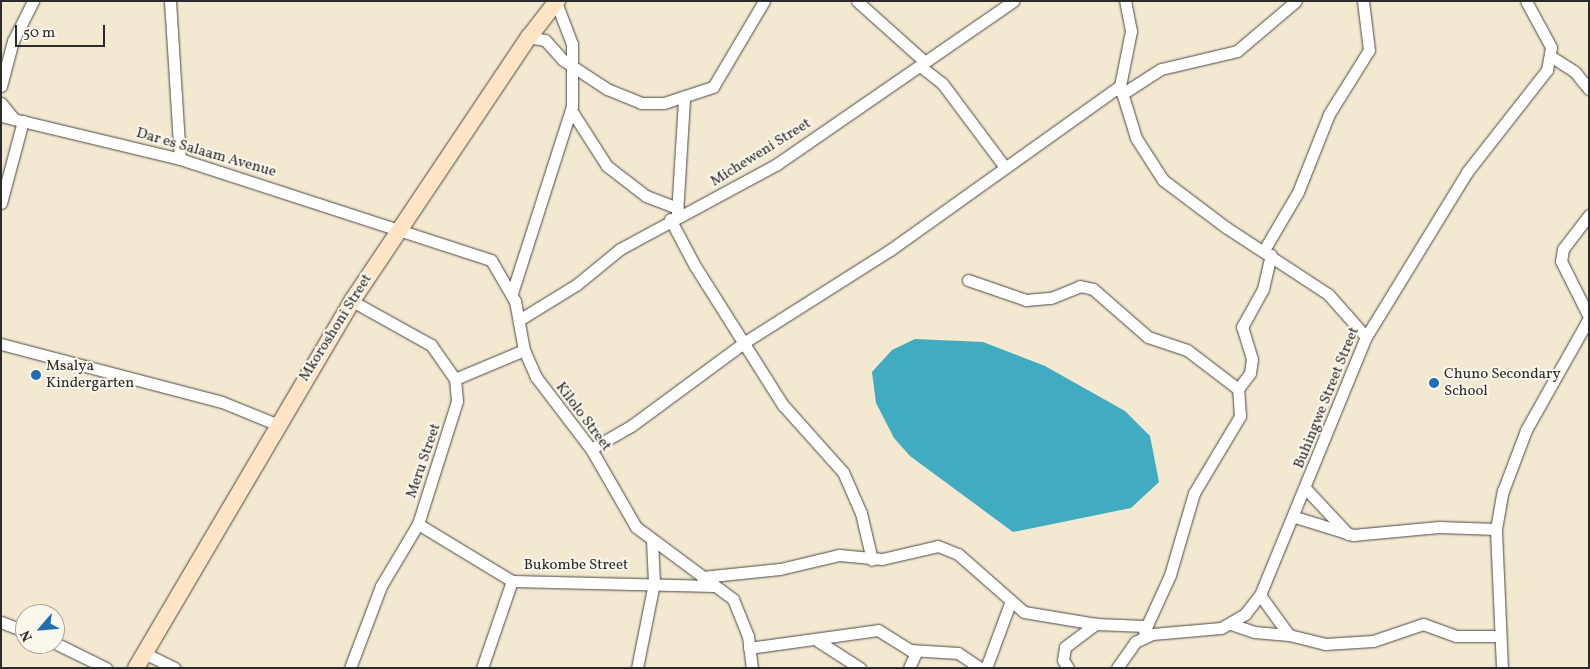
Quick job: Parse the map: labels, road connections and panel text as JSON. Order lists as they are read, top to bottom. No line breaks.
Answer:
{"streets":{"street":["Dar es Salaam Avenue","Micheweni Street","Mkoroshoni Street","Buhingwe Street Street","Kilolo Street","Meru Street","Bukombe Street"]},"crossings":[["Dar es Salaam Avenue","Mkoroshoni Street"],["Dar es Salaam Avenue","Kilolo Street"],["Micheweni Street","Kilolo Street"],["Mkoroshoni Street","Kilolo Street"],["Kilolo Street","Bukombe Street"],["Meru Street","Bukombe Street"]],"places":["Msalya Kindergarten","Chuno Secondary School"],"scale_bar":"50 m","north":"bottom left"}
